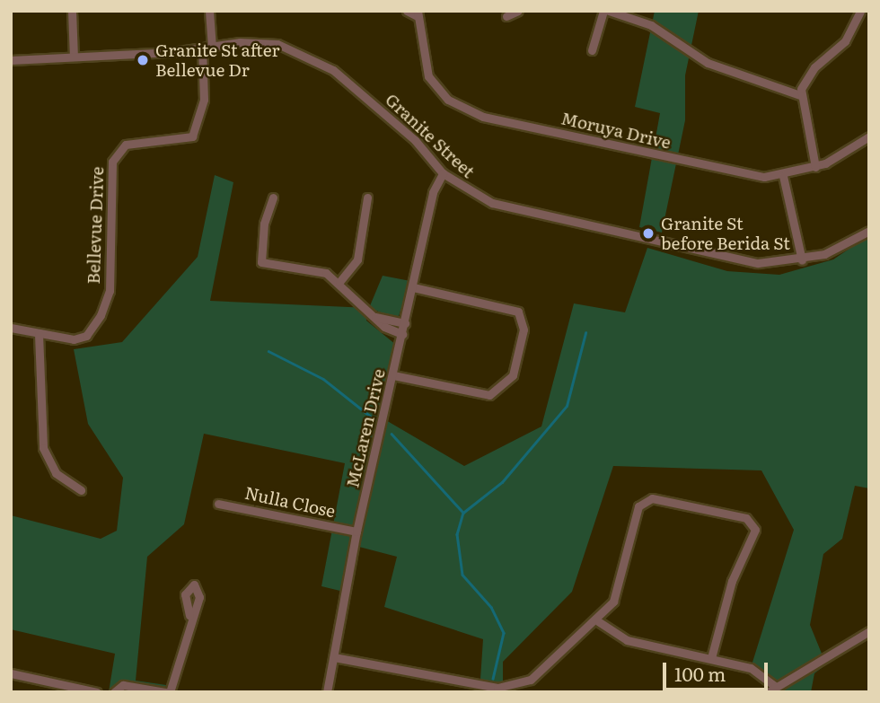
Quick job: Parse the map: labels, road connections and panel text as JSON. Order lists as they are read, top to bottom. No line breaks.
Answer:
{"streets":{"street":["Moruya Drive","Granite Street","Bellevue Drive","McLaren Drive","Nulla Close"]},"crossings":[["Granite Street","Bellevue Drive"],["Granite Street","McLaren Drive"],["McLaren Drive","Nulla Close"]],"places":["Granite St after Bellevue Dr","Granite St before Berida St"],"scale_bar":"100 m"}
